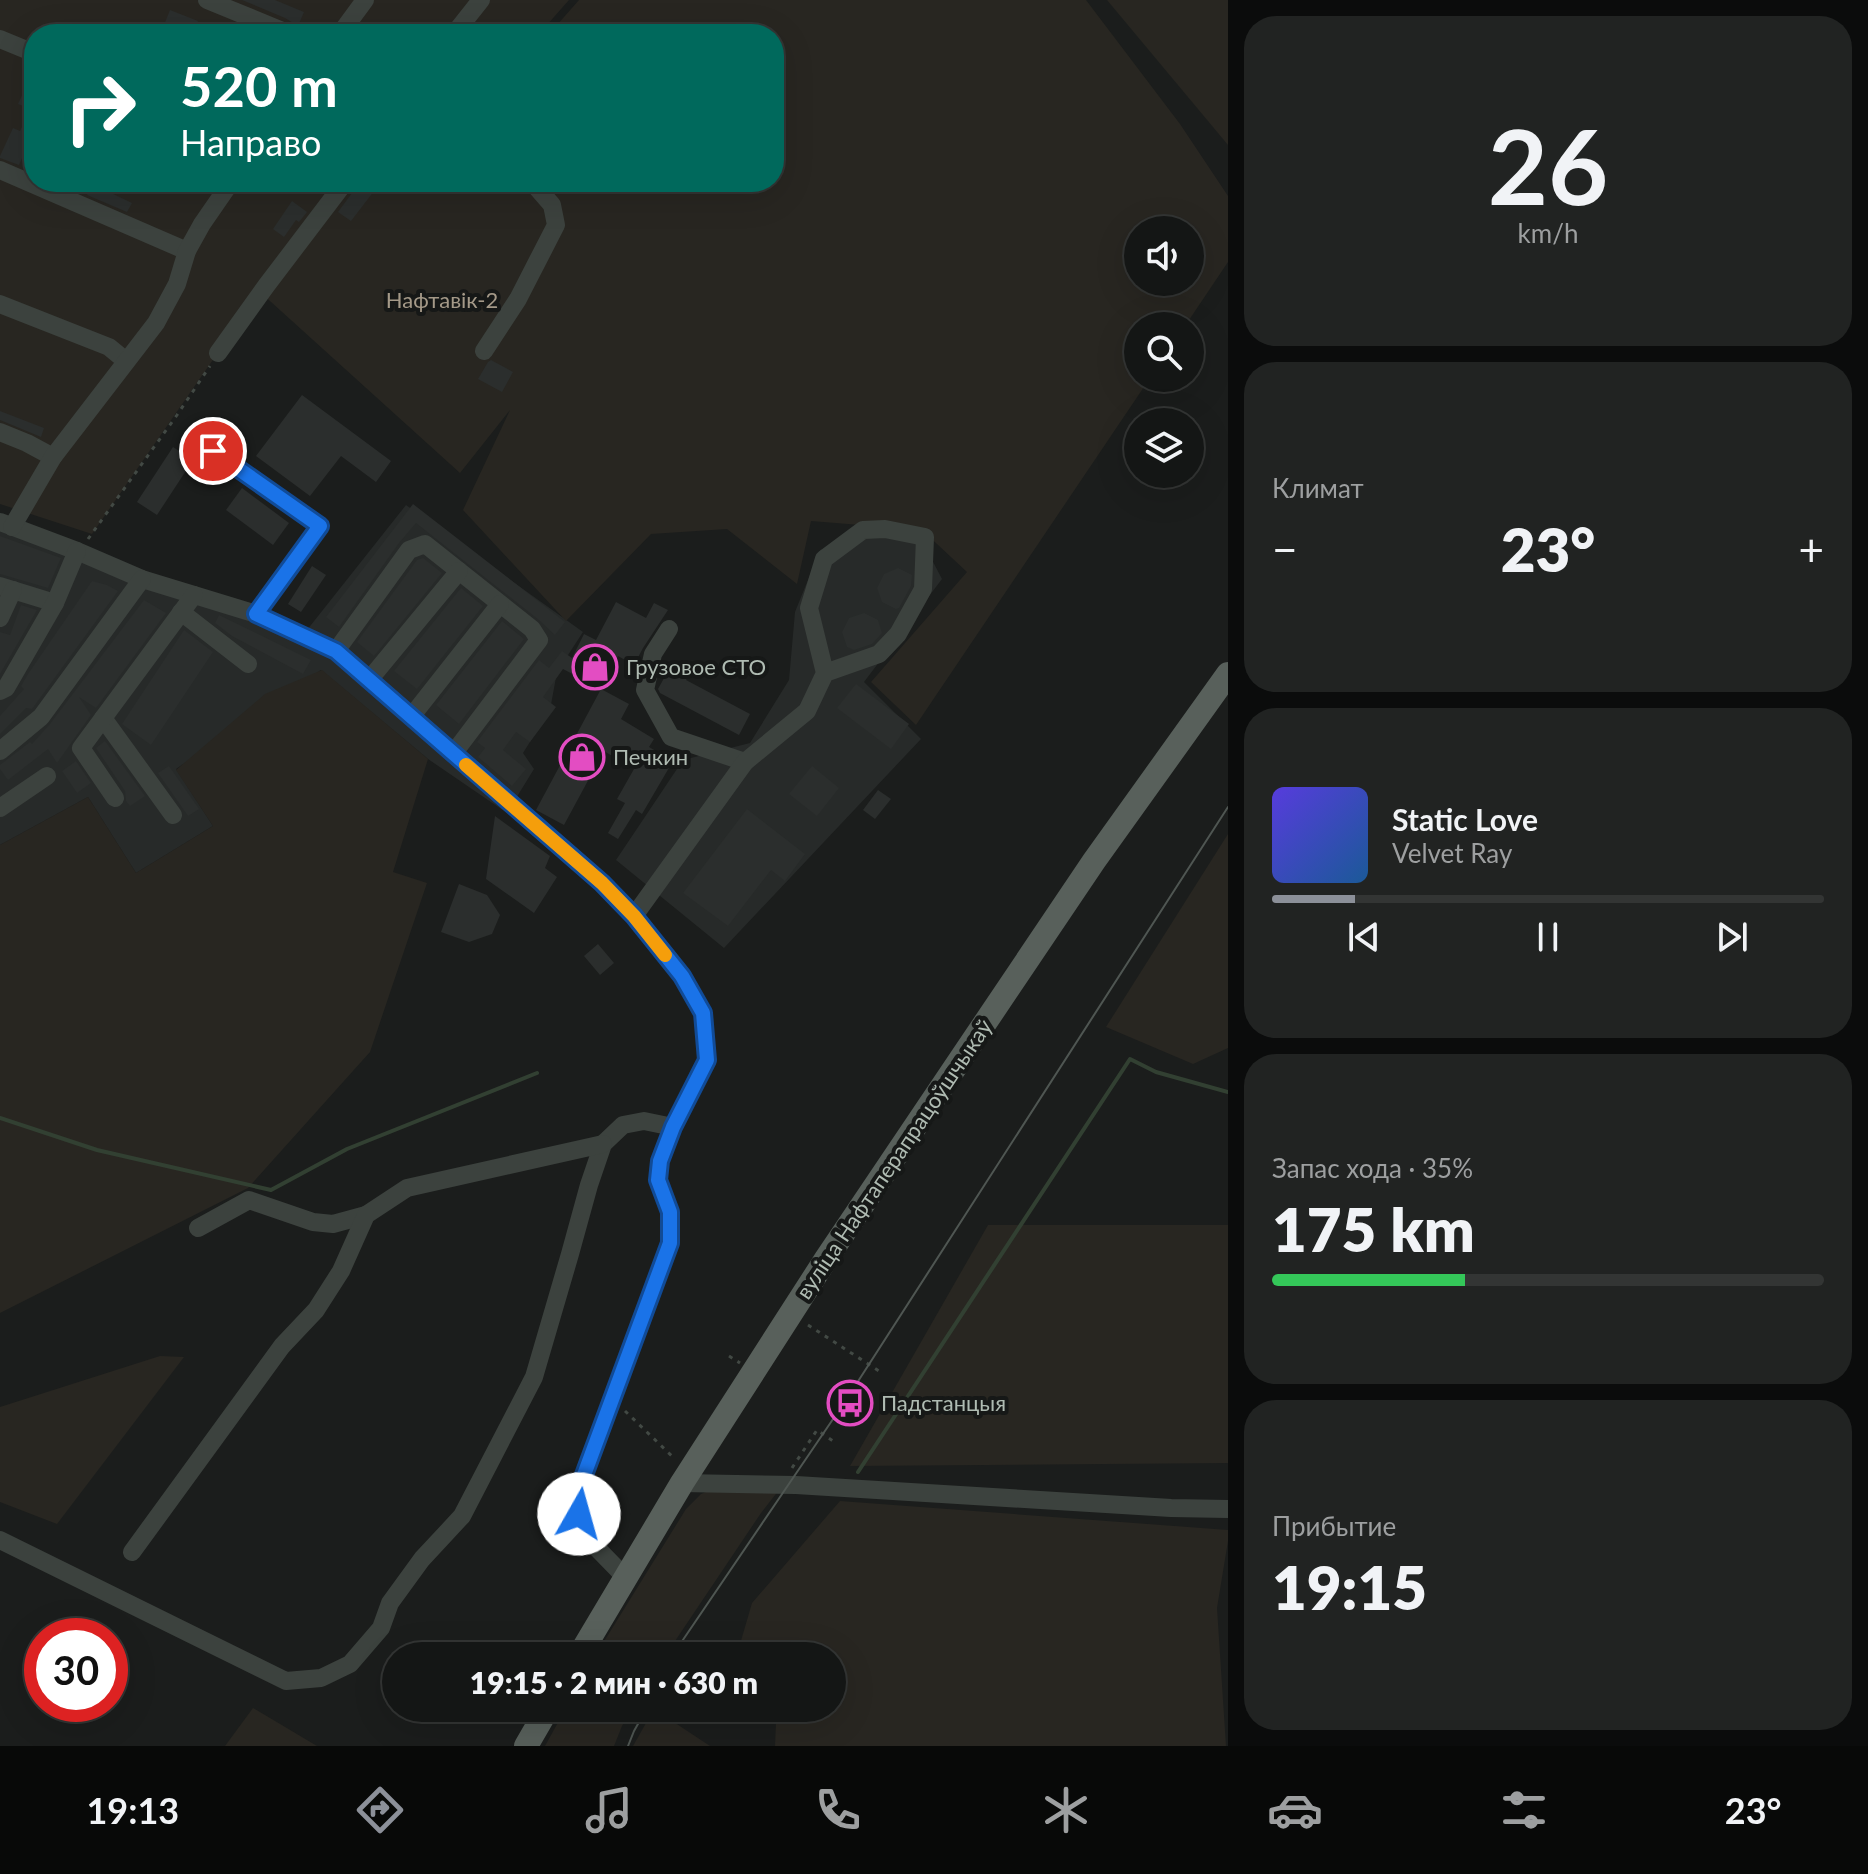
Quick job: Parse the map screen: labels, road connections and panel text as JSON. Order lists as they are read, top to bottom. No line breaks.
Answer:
{"streets":{"main road":["вуліца Нафтаперапрацоўшчыкаў"]},"parks":["Нафтавік-2"],"places":{"shop":["Грузовое СТО","Печкин"],"bus stop":["Падстанцыя"]},"page":{"tile":[["26","km/h"],"Климат",["Запас хода · 35%","175 km"],["Прибытие","19:15"]],"turn":["520 m","Направо"],"heat":["−","23°","+"],"song":["Static Love","Velvet Ray"],"limit":"30","trip":"19:15 · 2 мин · 630 m","tabs":["19:13","23°"]}}
